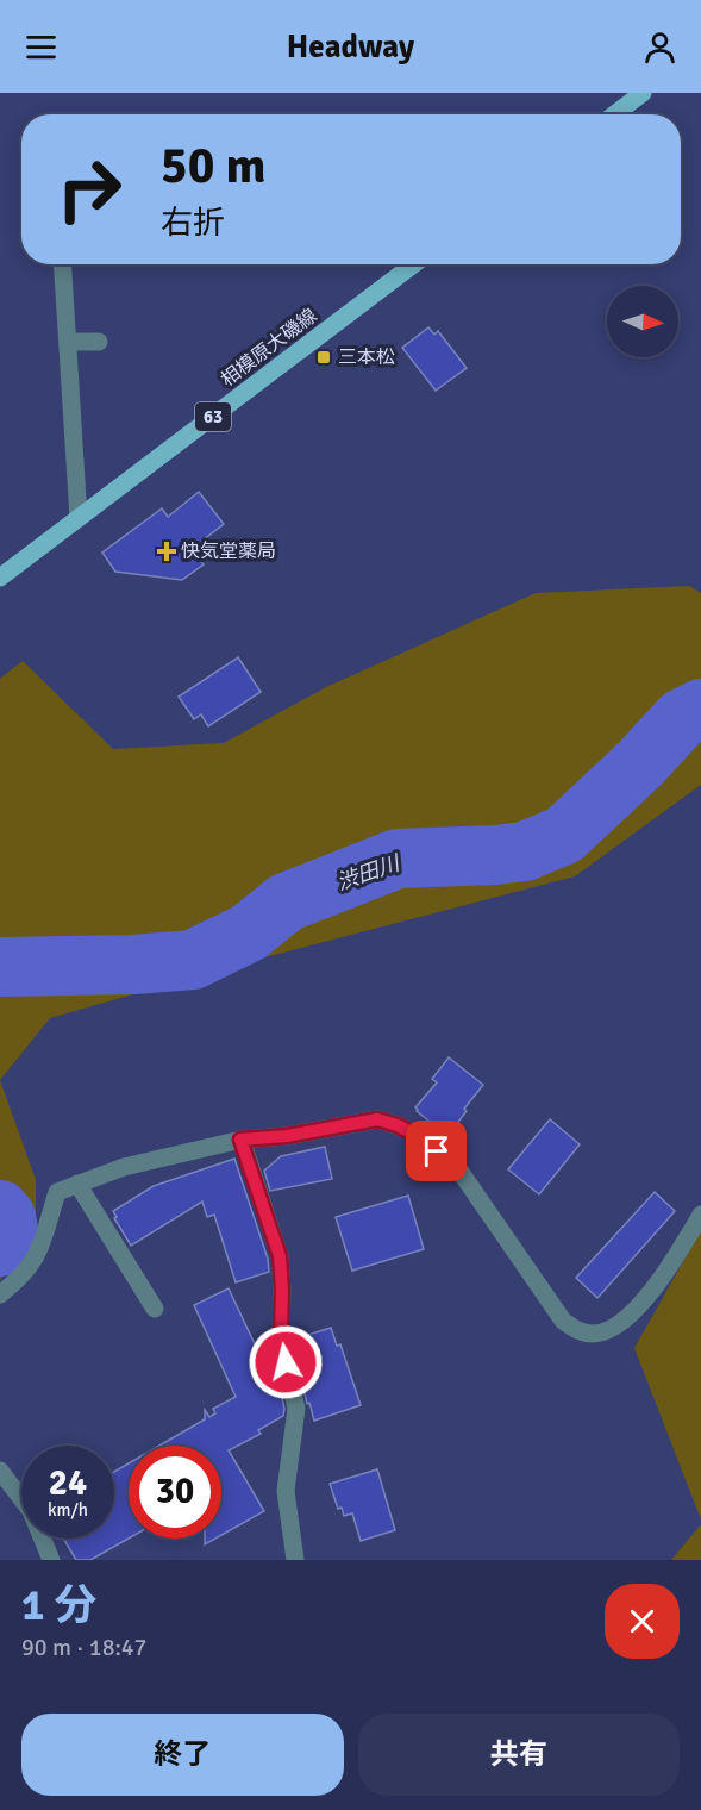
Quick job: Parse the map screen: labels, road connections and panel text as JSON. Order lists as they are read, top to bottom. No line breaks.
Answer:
{"streets":{"main road":["相模原大磯線","63"]},"water":["渋田川"],"places":{"transit":["三本松"],"health":["快気堂薬局"]},"north":"right","page":{"header":"Headway","turn":["50 m","右折"],"speed":"24 km/h","limit":"30","heading":["1 分","90 m · 18:47"],"buttons":["終了","共有"]}}
